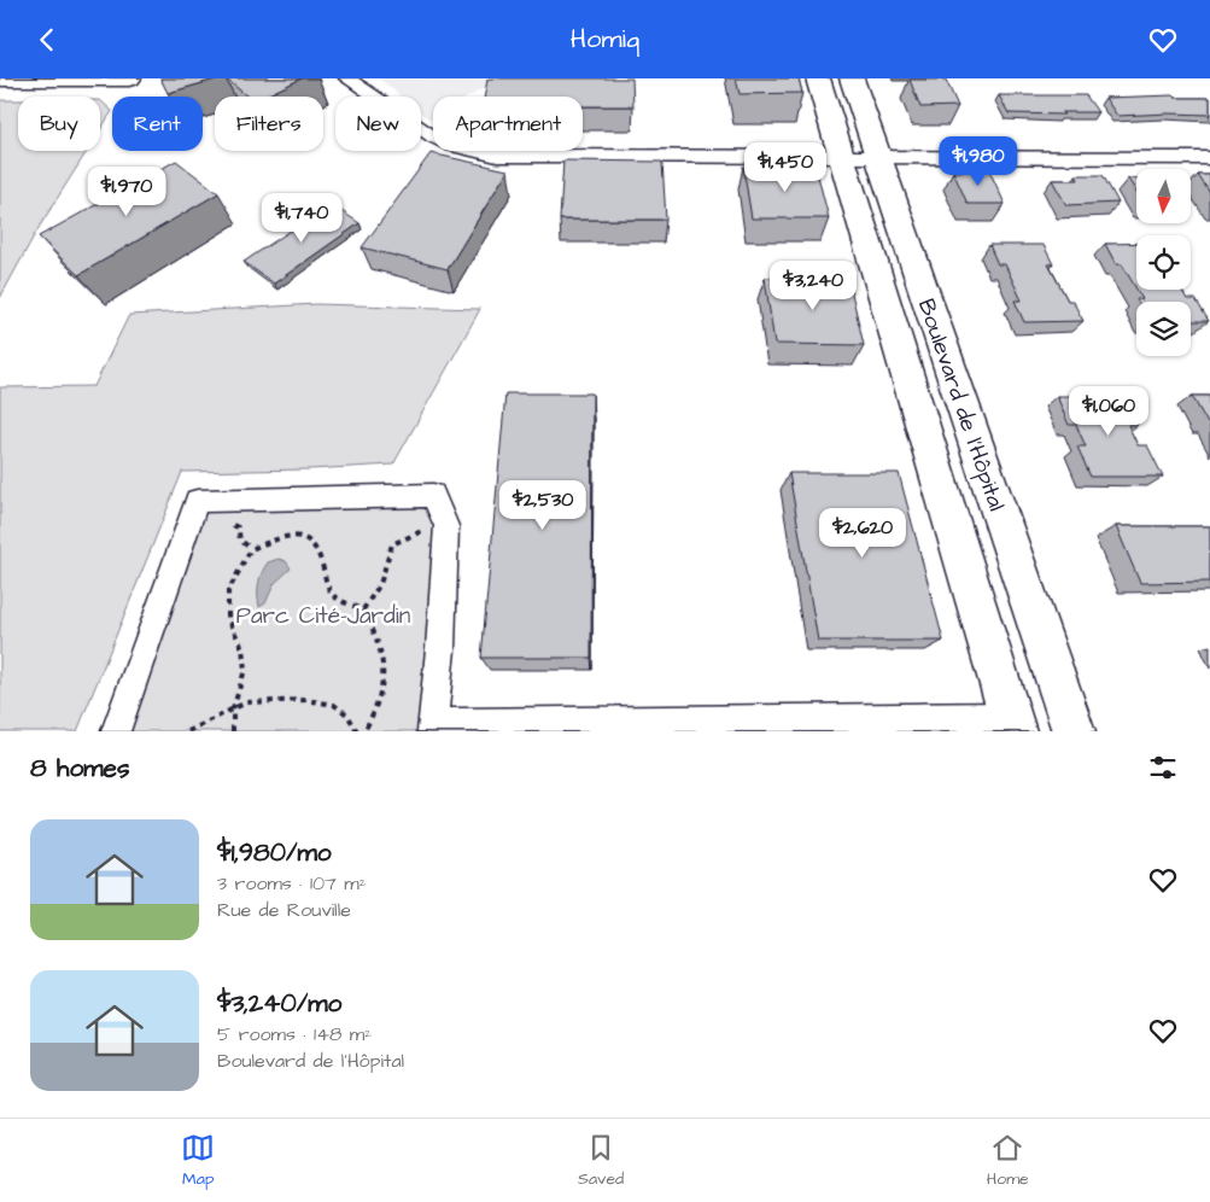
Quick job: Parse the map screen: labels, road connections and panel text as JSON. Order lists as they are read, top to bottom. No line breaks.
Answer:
{"streets":{"main road":["Boulevard de l'Hôpital"]},"parks":["Parc Cité-Jardin"],"north":"bottom","page":{"header":"Homiq","chip":["Buy","Rent","Filters","New","Apartment"],"price":["$1,980","$1,450","$1,970","$1,740","$3,240","$1,060","$2,530","$2,620"],"heading":"8 homes","list":[{"name":"$1,980/mo","note":"3 rooms · 107 m² · Rue de Rouville"},{"name":"$3,240/mo","note":"5 rooms · 148 m² · Boulevard de l'Hôpital"}],"tabs":["Map","Saved","Home"]}}
